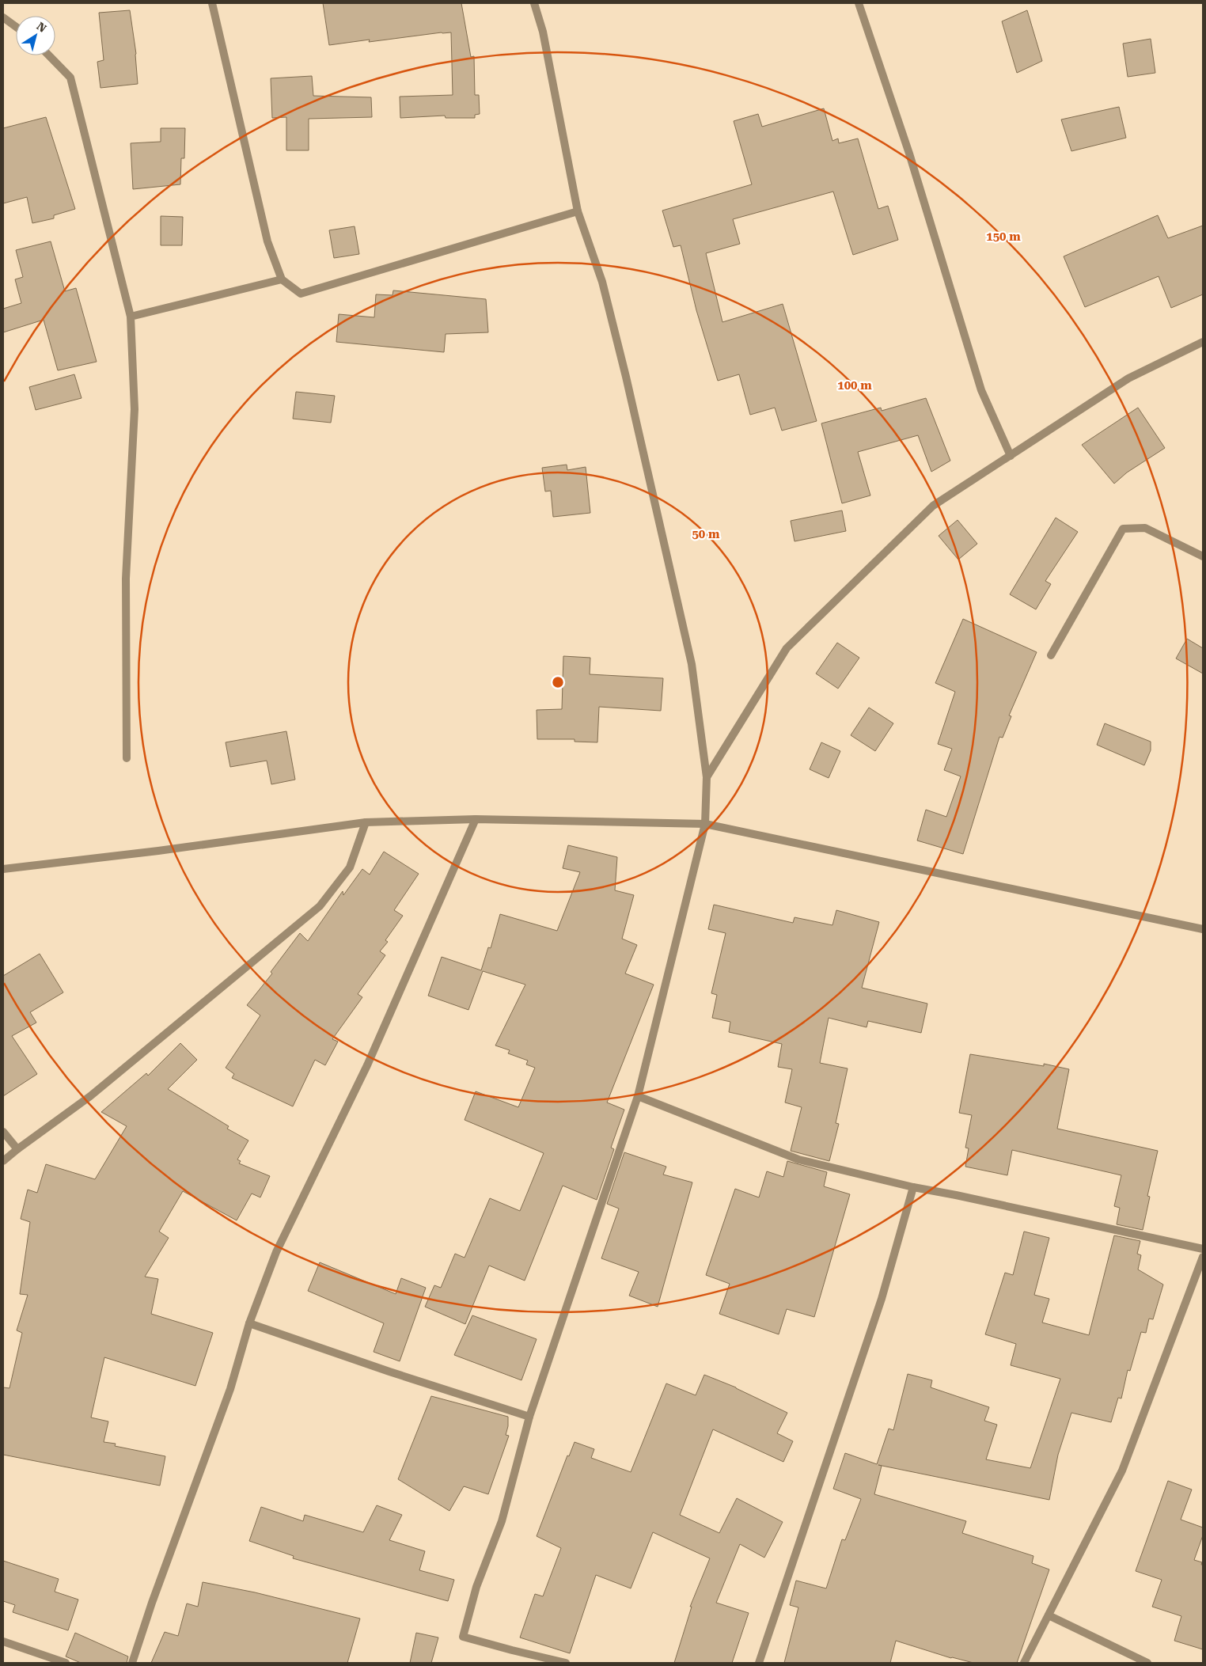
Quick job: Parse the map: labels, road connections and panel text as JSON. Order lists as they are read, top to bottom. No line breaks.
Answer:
{"north":"top right","rings":["150 m","100 m","50 m"]}
